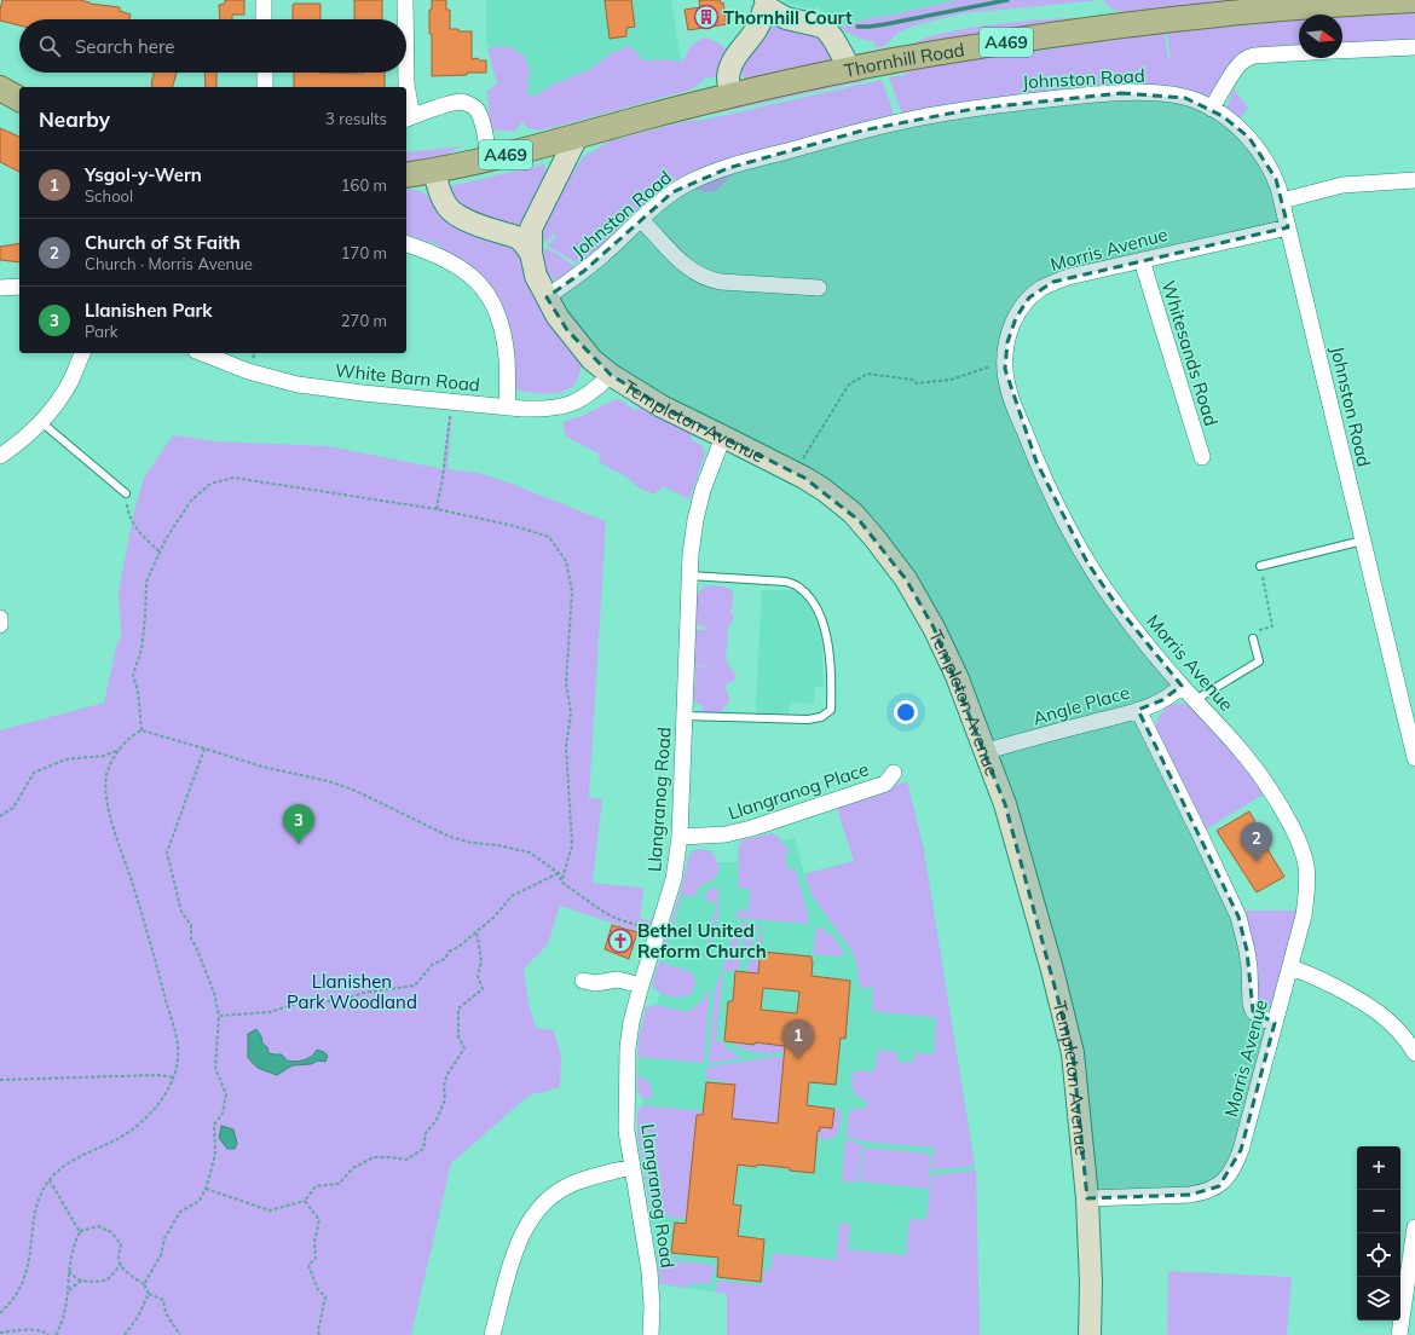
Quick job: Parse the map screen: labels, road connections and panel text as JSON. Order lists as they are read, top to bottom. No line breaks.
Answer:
{"streets":{"main road":["A469","Thornhill Road"],"street":["Johnston Road","Morris Avenue","Whitesands Road","White Barn Road","Templeton Avenue","Angle Place","Llangranog Place","Llangranog Road"]},"crossings":[["Thornhill Road","Templeton Avenue"],["Johnston Road","Morris Avenue"],["Johnston Road","Templeton Avenue"],["Morris Avenue","Whitesands Road"],["Morris Avenue","Templeton Avenue"],["Morris Avenue","Angle Place"],["White Barn Road","Templeton Avenue"],["Templeton Avenue","Angle Place"],["Templeton Avenue","Llangranog Road"],["Llangranog Place","Llangranog Road"]],"parks":["Llanishen Park Woodland"],"places":{"building":["Thornhill Court"],"church":["Bethel United Reform Church"]},"north":"right","page":{"search":"Search here","heading":["Nearby","3 results"],"list":[{"mark":"1","name":"Ysgol-y-Wern","note":"School","value":"160 m"},{"mark":"2","name":"Church of St Faith","note":"Church · Morris Avenue","value":"170 m"},{"mark":"3","name":"Llanishen Park","note":"Park","value":"270 m"}],"pins":["3","2","1"],"map_buttons":["+","−"]}}
